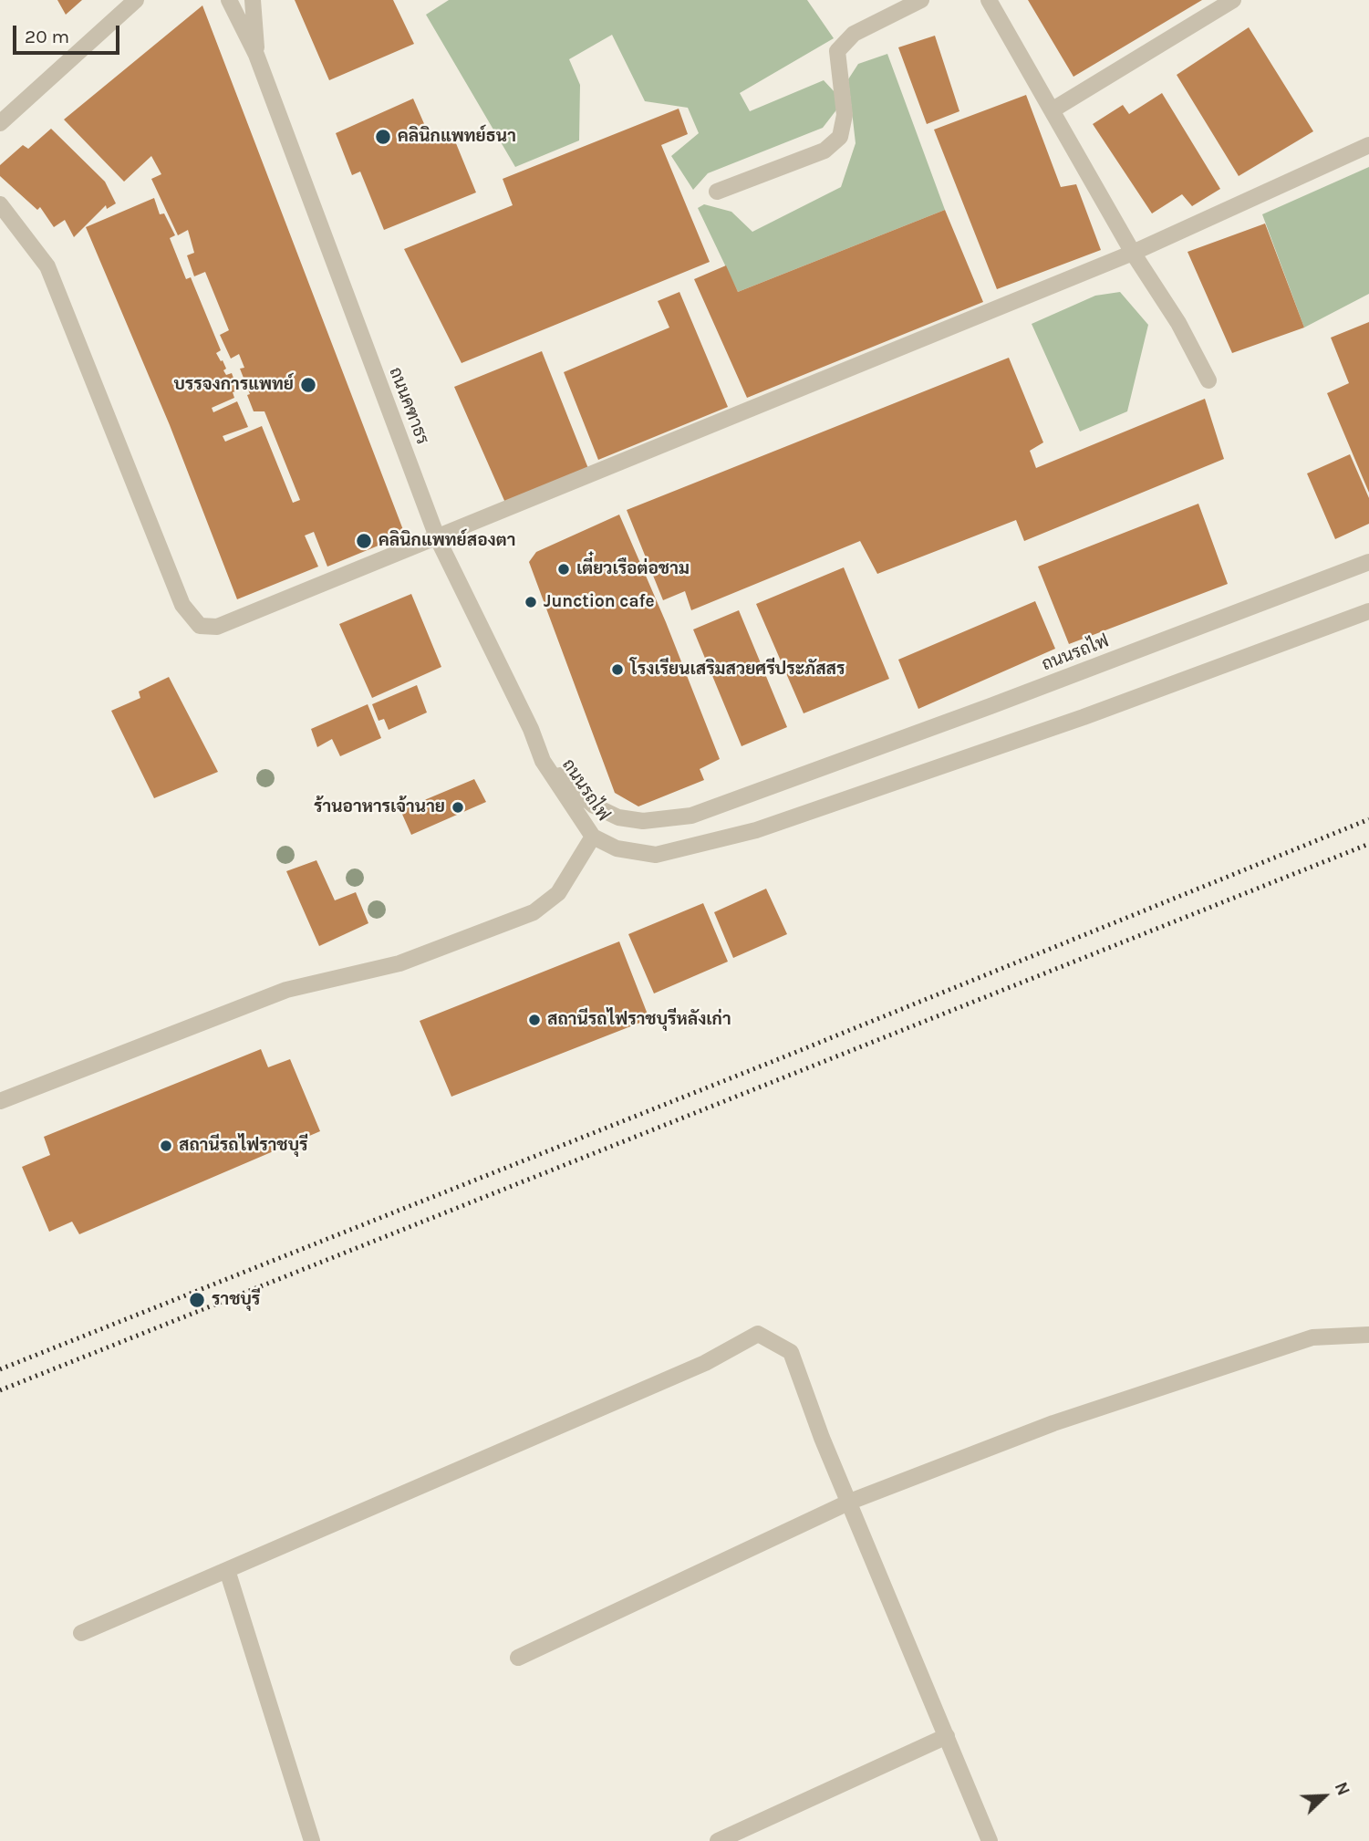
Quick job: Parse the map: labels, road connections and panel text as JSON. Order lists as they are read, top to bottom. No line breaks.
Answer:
{"streets":{"street":["ถนนคฑาธร","ถนนรถไฟ"]},"crossings":[["ถนนคฑาธร","ถนนรถไฟ"]],"places":["คลินิกแพทย์ธนา","บรรจงการแพทย์","คลินิกแพทย์สองตา","เตี๋ยวเรือต่อชาม","Junction cafe","โรงเรียนเสริมสวยศรีประภัสสร","ร้านอาหารเจ้านาย","สถานีรถไฟราชบุรีหลังเก่า","สถานีรถไฟราชบุรี","ราชบุรี"],"scale_bar":"20 m","north":"top right"}
